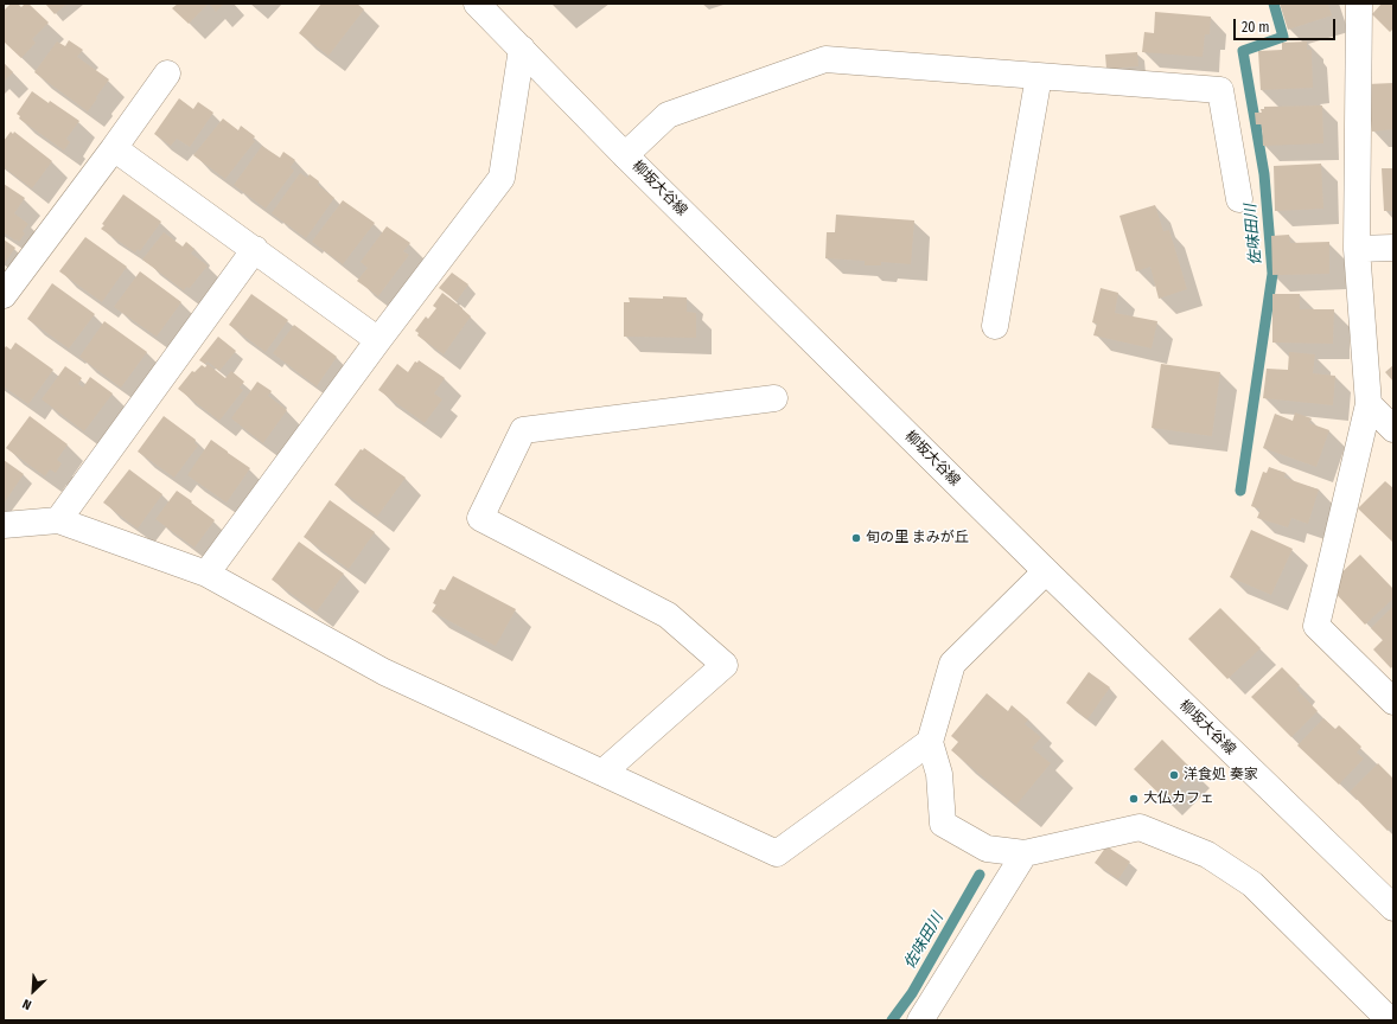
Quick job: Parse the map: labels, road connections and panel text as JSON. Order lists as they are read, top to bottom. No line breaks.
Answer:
{"streets":{"street":["柳坂大谷線"]},"water":["佐味田川"],"places":["旬の里 まみが丘","洋食処 奏家","大仏カフェ"],"scale_bar":"20 m","north":"bottom left"}
